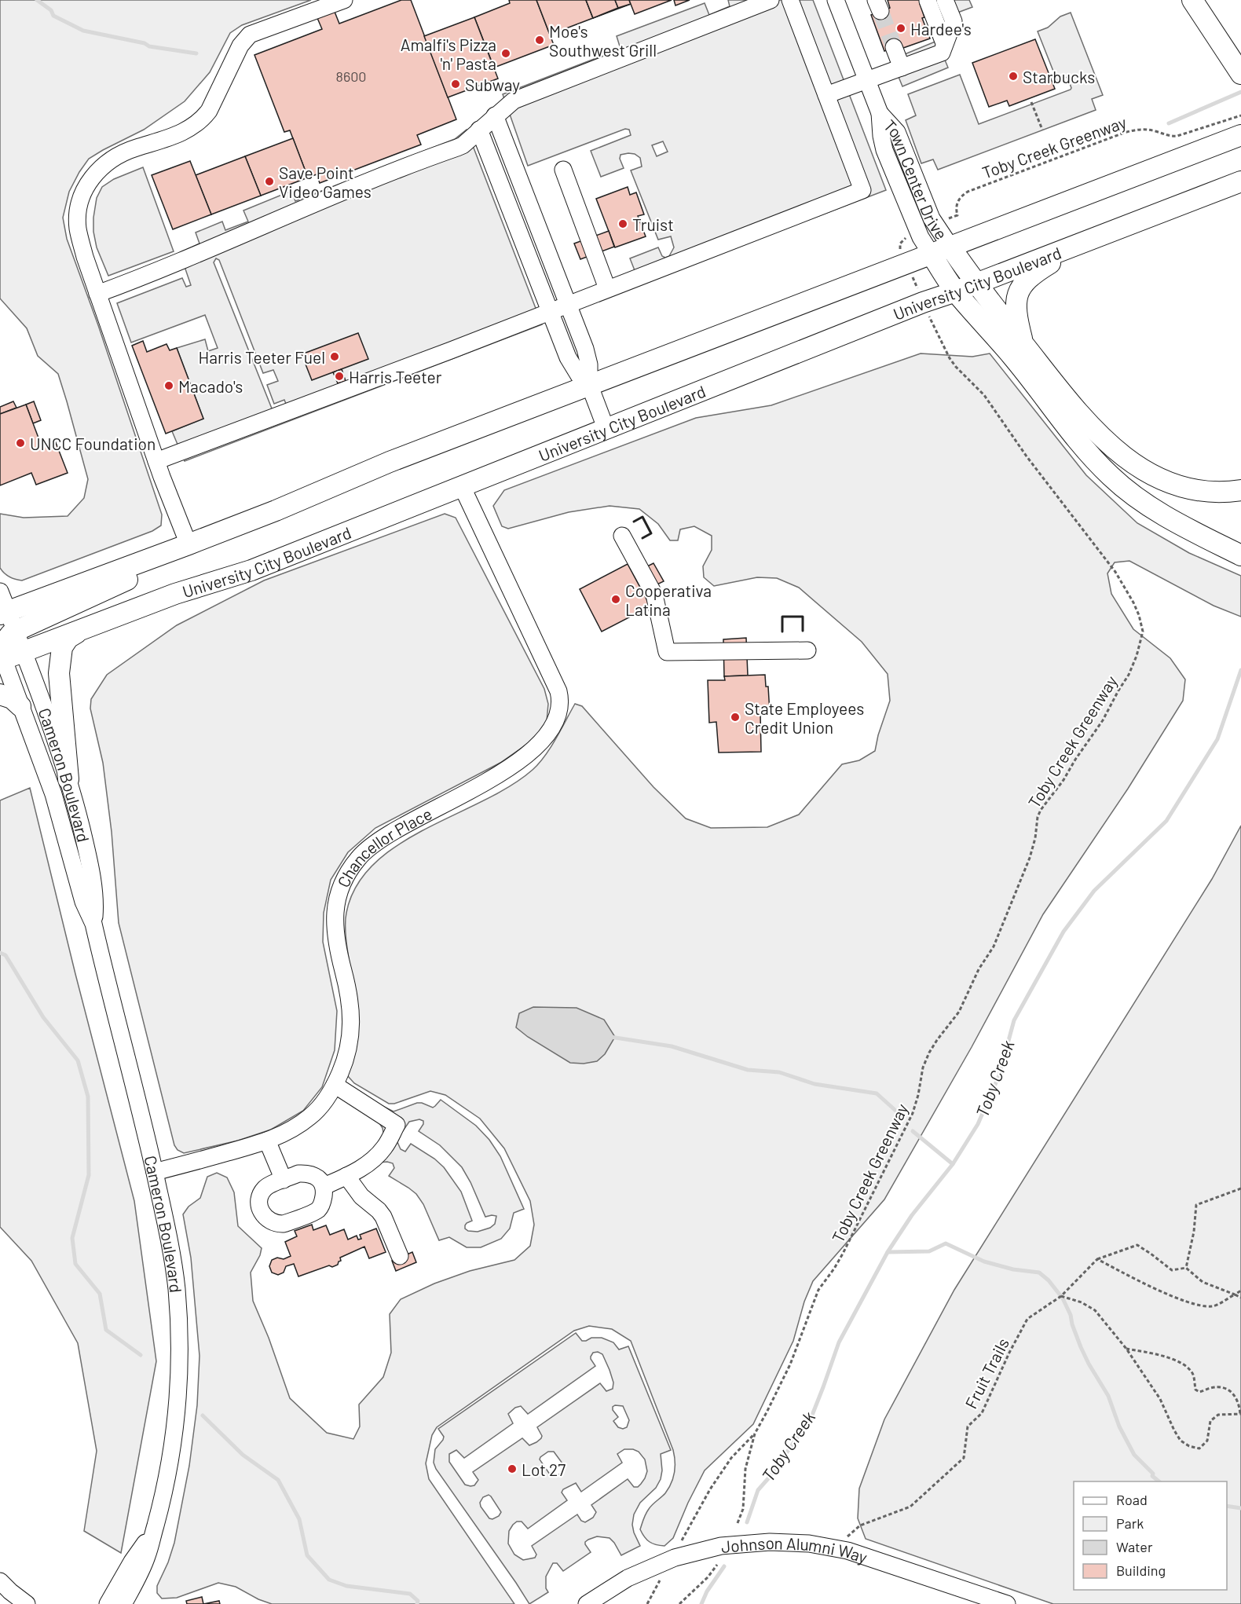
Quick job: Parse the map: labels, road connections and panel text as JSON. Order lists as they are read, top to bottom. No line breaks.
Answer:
{"streets":{"main road":["University City Boulevard"],"street":["Town Center Drive","Cameron Boulevard","Chancellor Place","Johnson Alumni Way"],"path":["Toby Creek Greenway","Fruit Trails"]},"crossings":[["University City Boulevard","Cameron Boulevard"],["University City Boulevard","Chancellor Place"],["Cameron Boulevard","Chancellor Place"],["Fruit Trails","Johnson Alumni Way"]],"water":["Toby Creek"],"places":["Hardee's","Moe's Southwest Grill","Amalfi's Pizza 'n' Pasta","Starbucks","Subway","Save Point Video Games","Truist","Harris Teeter Fuel","Harris Teeter","Macado's","UNCC Foundation","Cooperativa Latina","State Employees Credit Union","Lot 27"],"house_numbers":["8600"],"legend":["Road","Park","Water","Building"]}
